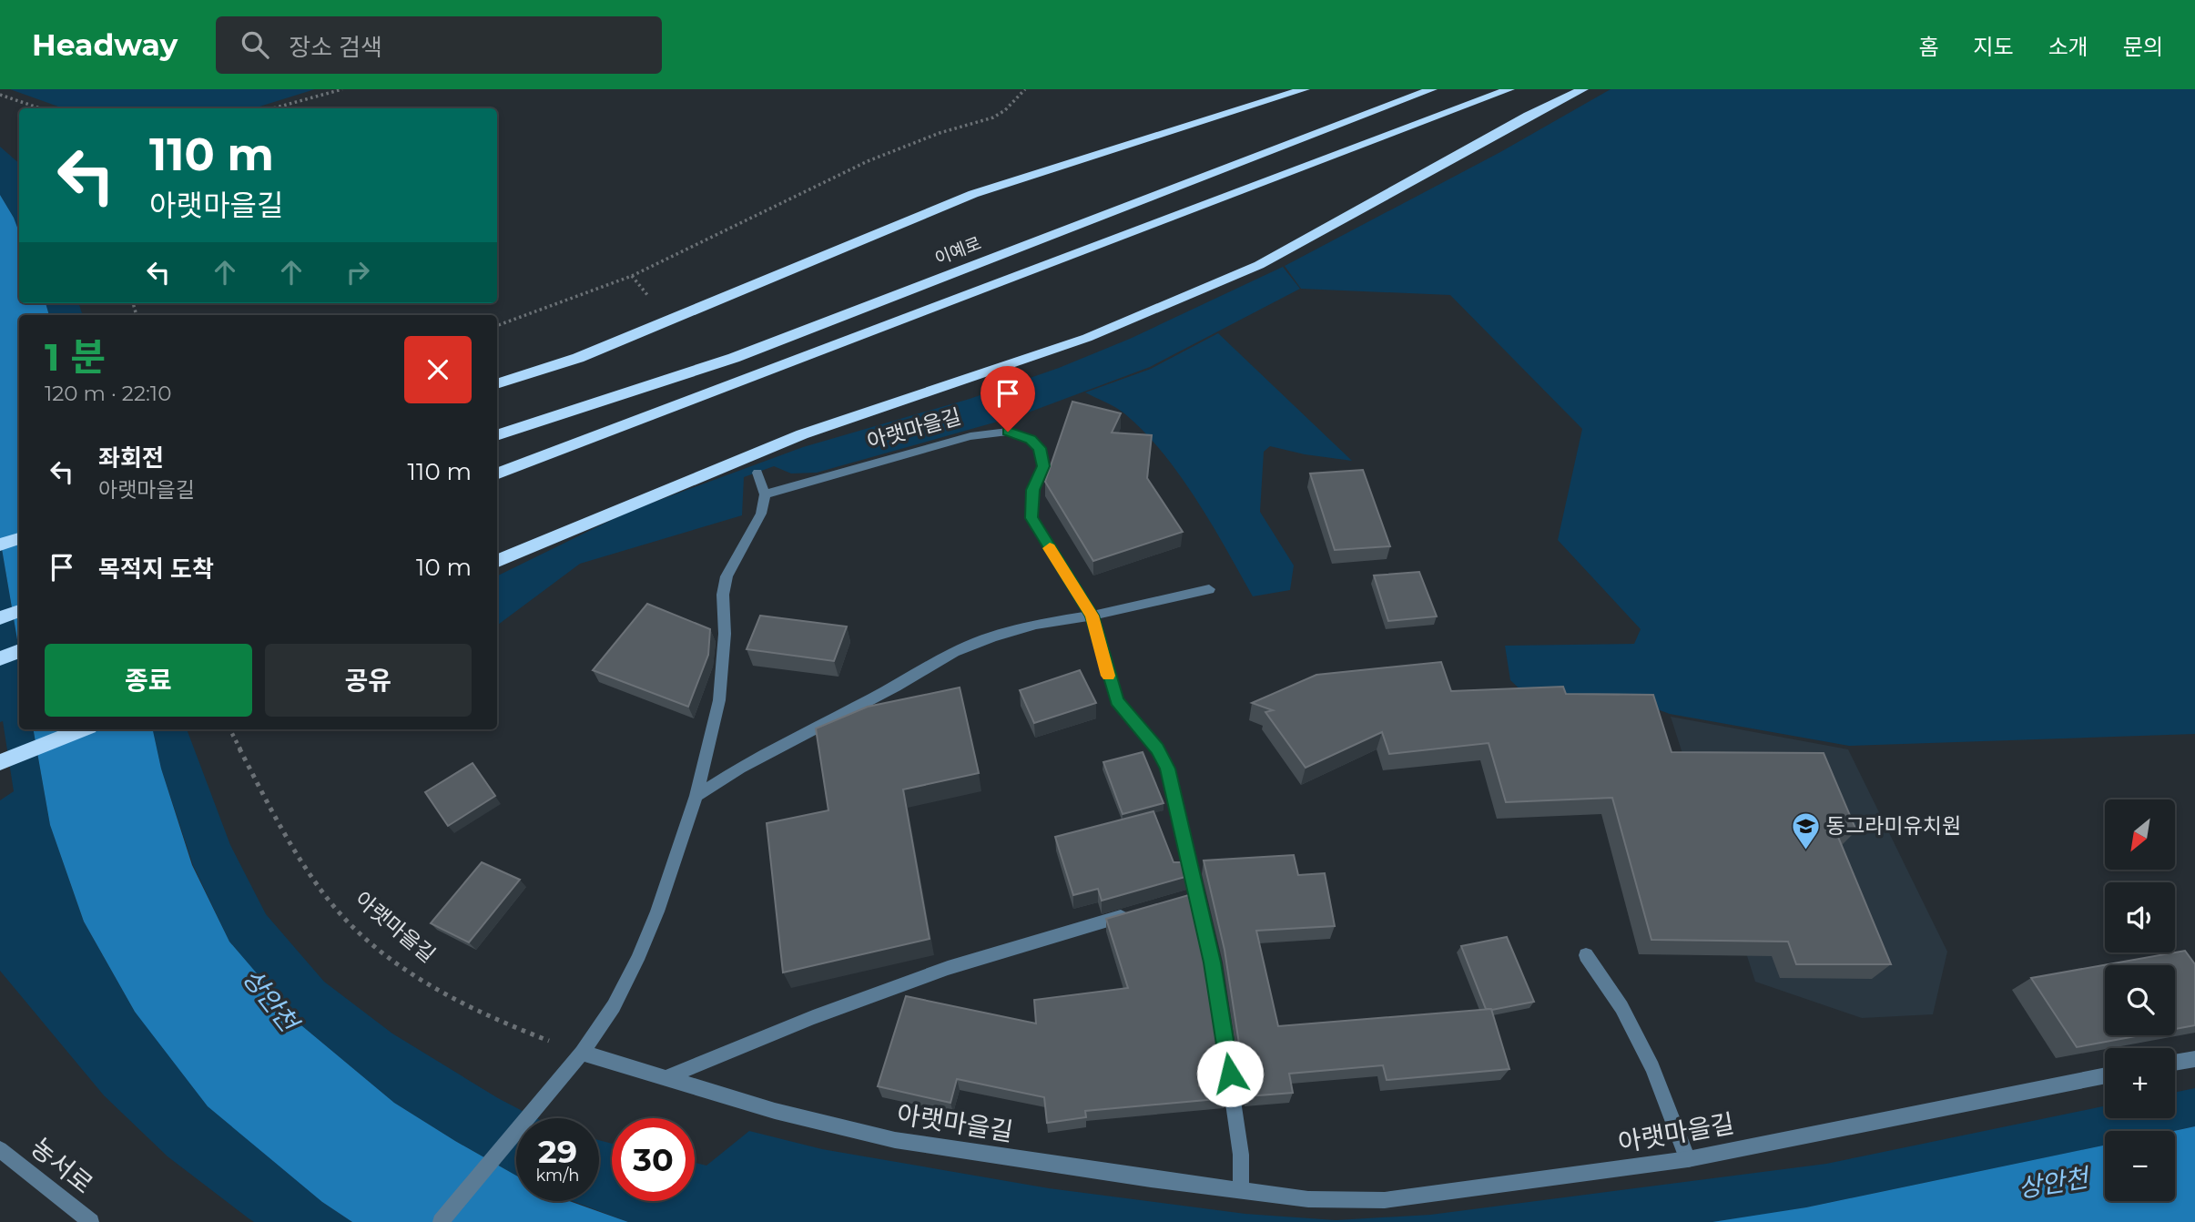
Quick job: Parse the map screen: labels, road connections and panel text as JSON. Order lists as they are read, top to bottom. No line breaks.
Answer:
{"streets":{"highway":["이예로"],"street":["아랫마을길","농서로"]},"water":["상안천"],"places":{"school or university":["동그라미유치원"]},"north":"bottom left","page":{"header":"Headway","search":"장소 검색","nav":["홈","지도","소개","문의"],"turn":["110 m","아랫마을길"],"heading":["1 분","120 m · 22:10"],"list":[{"name":"좌회전","note":"아랫마을길","value":"110 m"},{"name":"목적지 도착","value":"10 m"}],"buttons":["종료","공유"],"map_buttons":["+","−"],"speed":"29 km/h","limit":"30"}}
